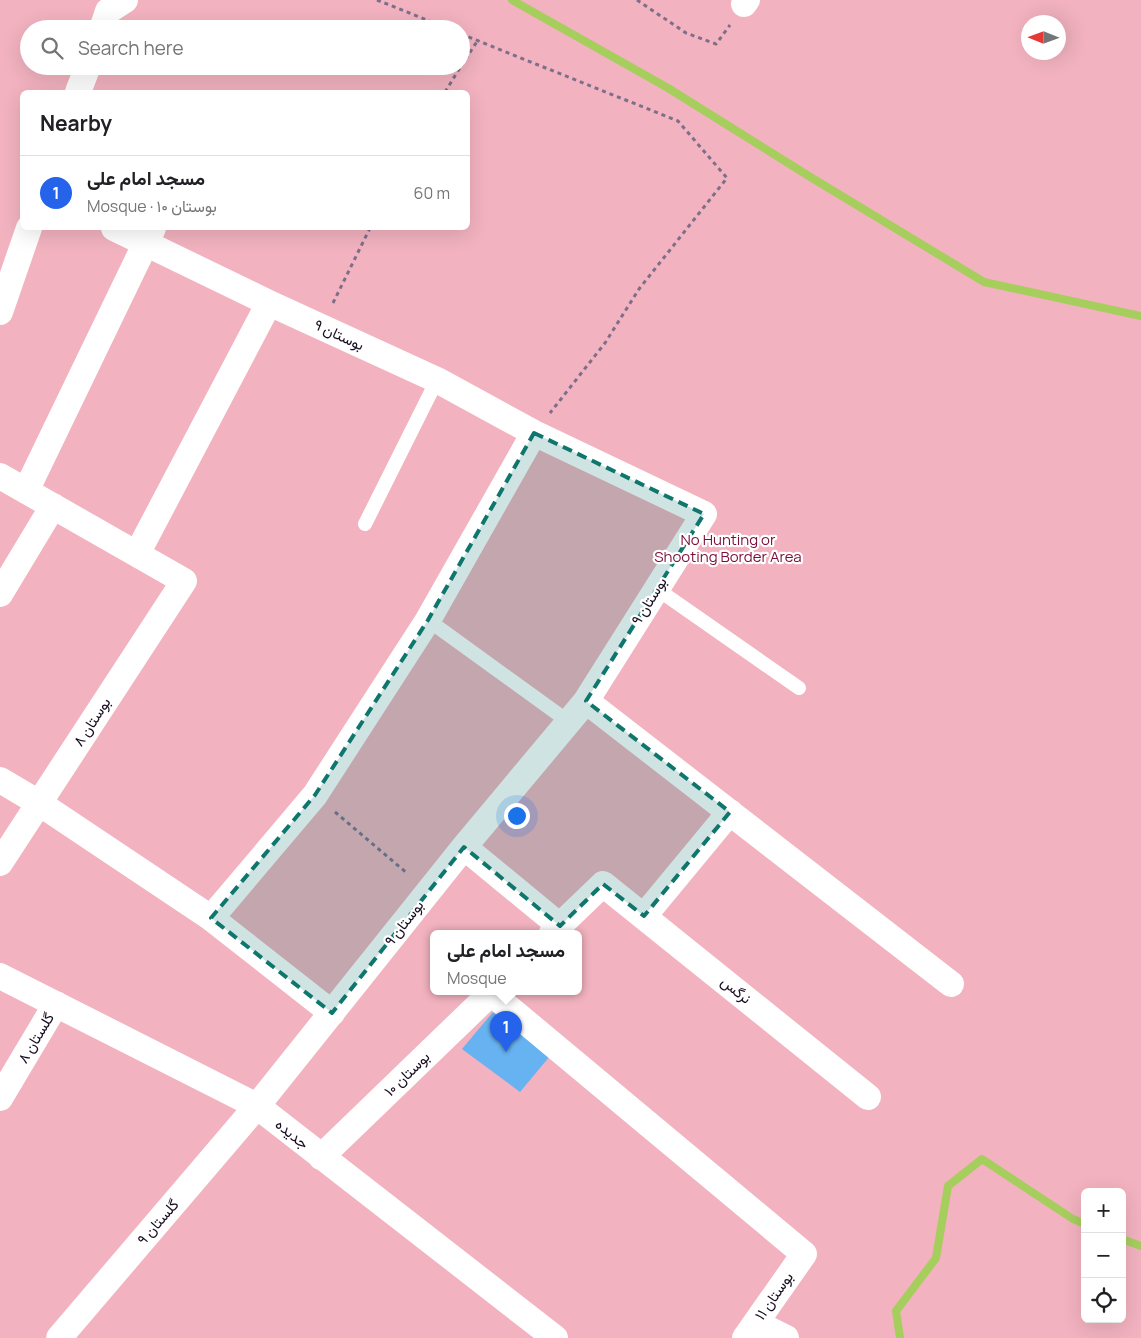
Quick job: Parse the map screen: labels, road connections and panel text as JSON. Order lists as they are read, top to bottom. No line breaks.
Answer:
{"streets":{"street":["بوستان ۹","بوستان ۸","نرگس","گلستان ۸","بوستان ۱۰","جدیده","گلستان ۹","بوستان ۱۱"]},"crossings":[["بوستان ۹","جدیده"],["بوستان ۹","گلستان ۹"],["گلستان ۸","جدیده"],["بوستان ۱۰","جدیده"],["جدیده","گلستان ۹"]],"parks":["No Hunting or Shooting Border Area"],"north":"left","page":{"search":"Search here","heading":"Nearby","list":[{"mark":"1","name":"مسجد امام علی","note":"Mosque · بوستان ۱۰","value":"60 m"}],"popup":["مسجد امام علی","Mosque"],"pins":"1","map_buttons":["+","−"]}}
